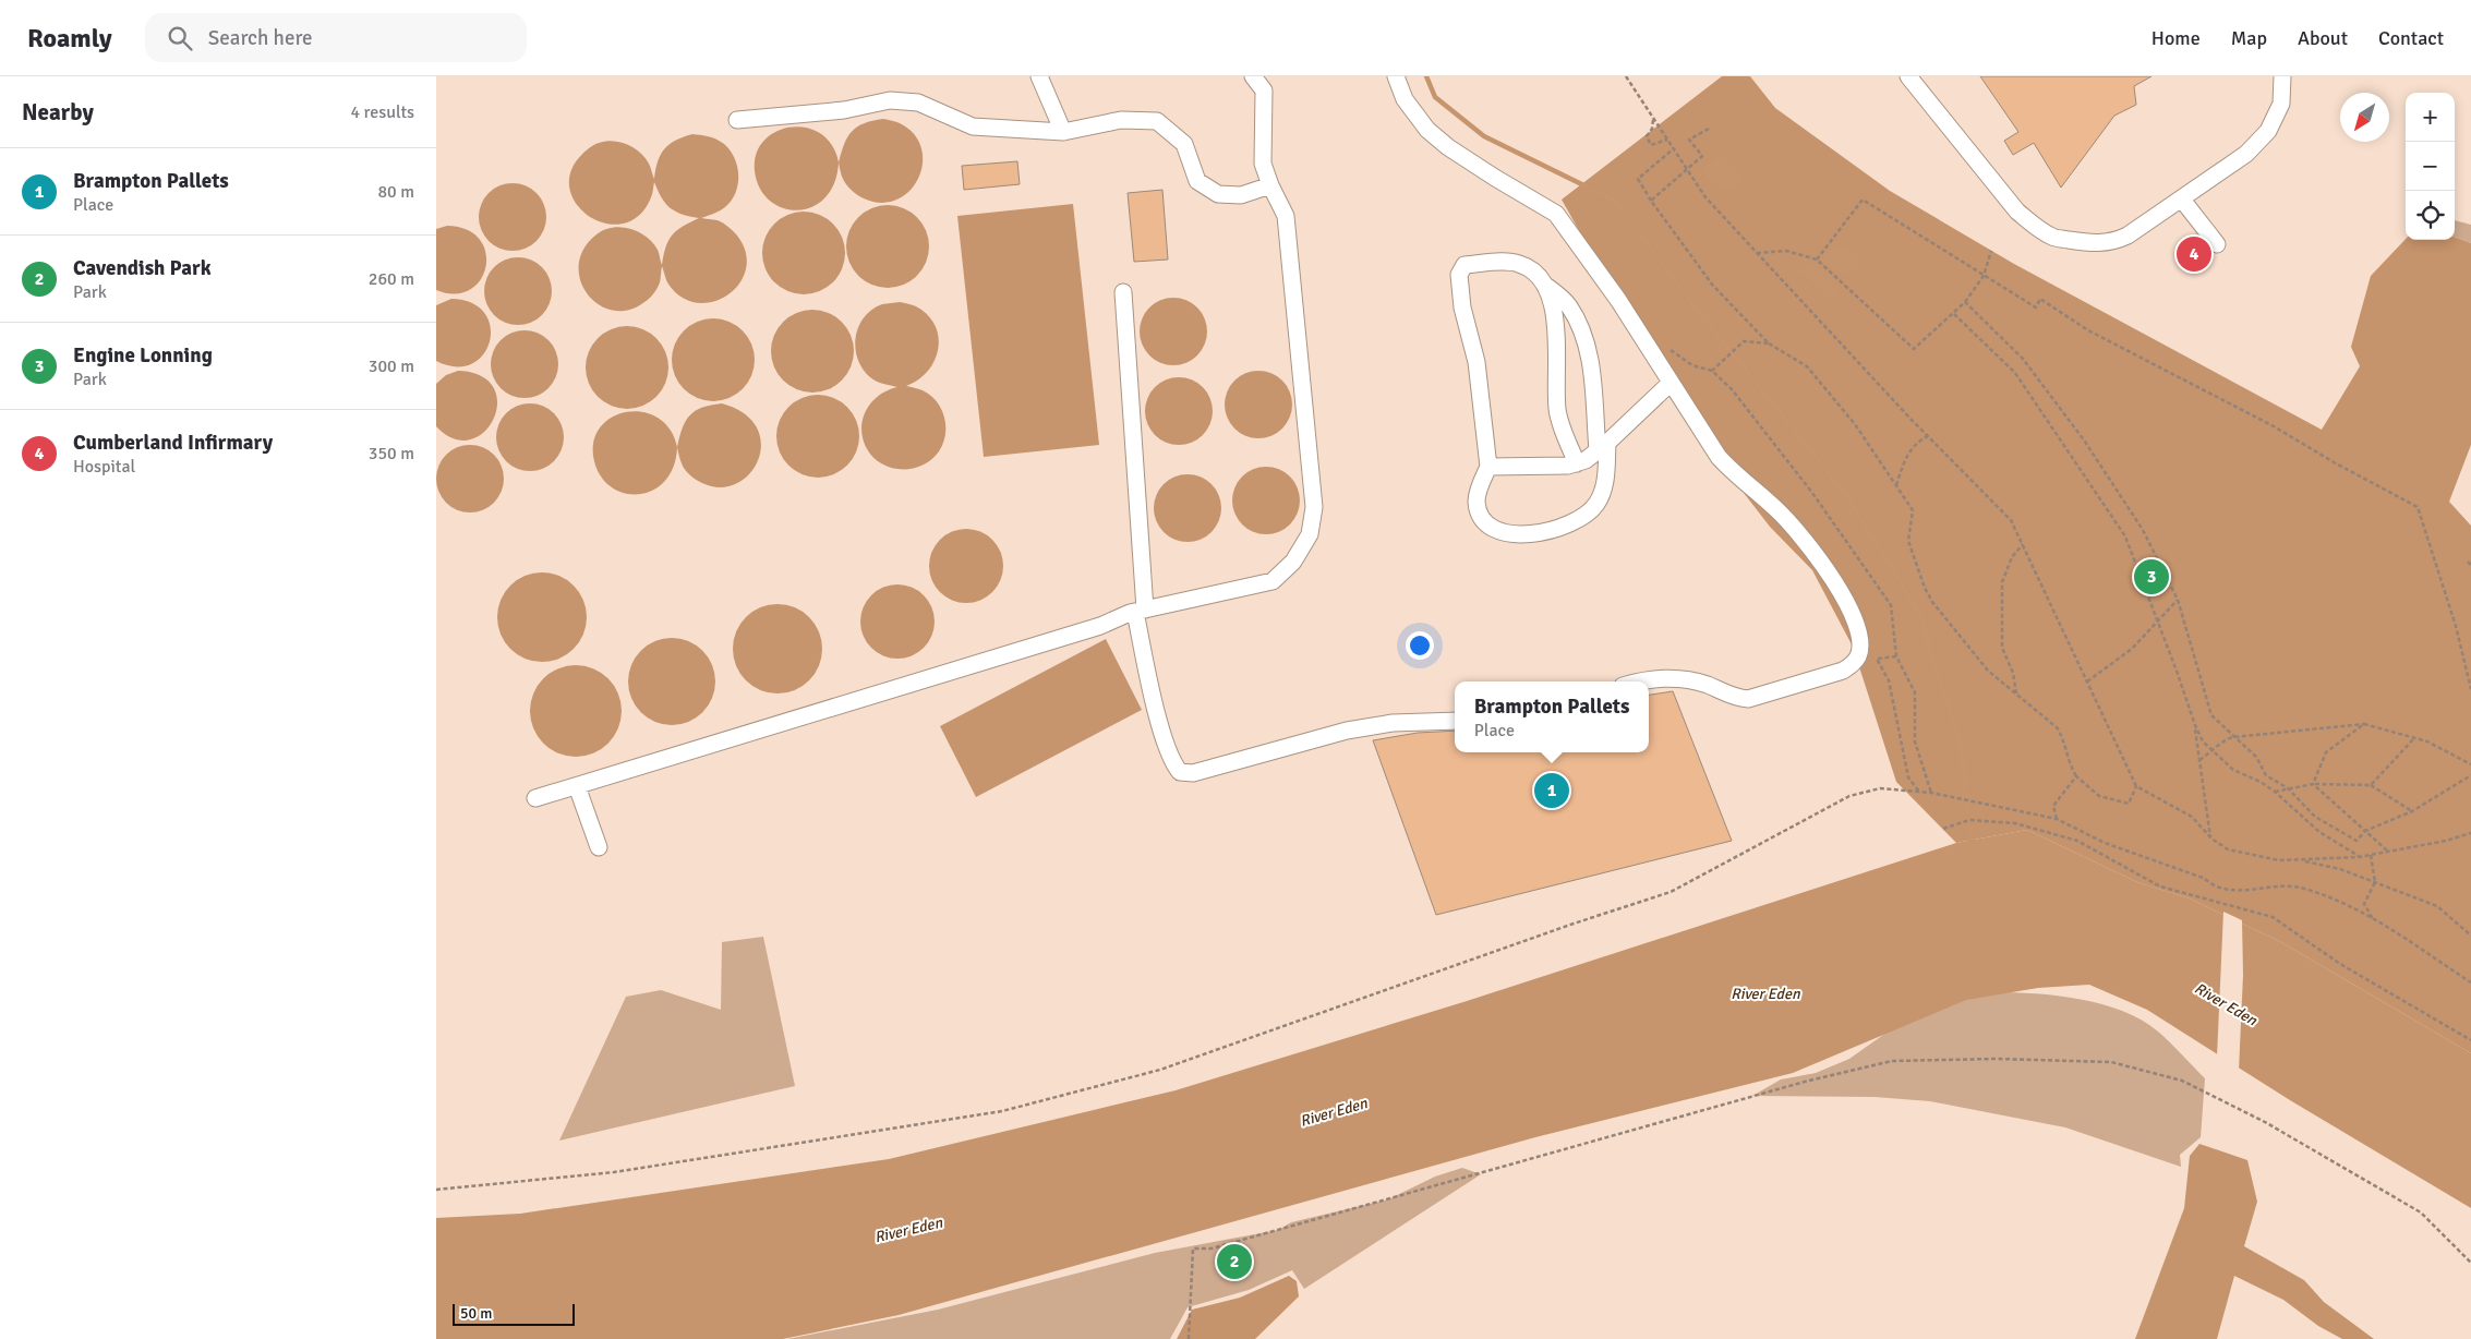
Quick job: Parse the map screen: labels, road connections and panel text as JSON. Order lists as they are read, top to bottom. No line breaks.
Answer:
{"water":["River Eden"],"scale_bar":"50 m","north":"bottom left","page":{"header":"Roamly","search":"Search here","nav":["Home","Map","About","Contact"],"heading":["Nearby","4 results"],"map_buttons":["+","−"],"list":[{"mark":"1","name":"Brampton Pallets","note":"Place","value":"80 m"},{"mark":"2","name":"Cavendish Park","note":"Park","value":"260 m"},{"mark":"3","name":"Engine Lonning","note":"Park","value":"300 m"},{"mark":"4","name":"Cumberland Infirmary","note":"Hospital","value":"350 m"}],"pins":["4","3","1","2"],"popup":["Brampton Pallets","Place"],"scale":"50 m"}}
